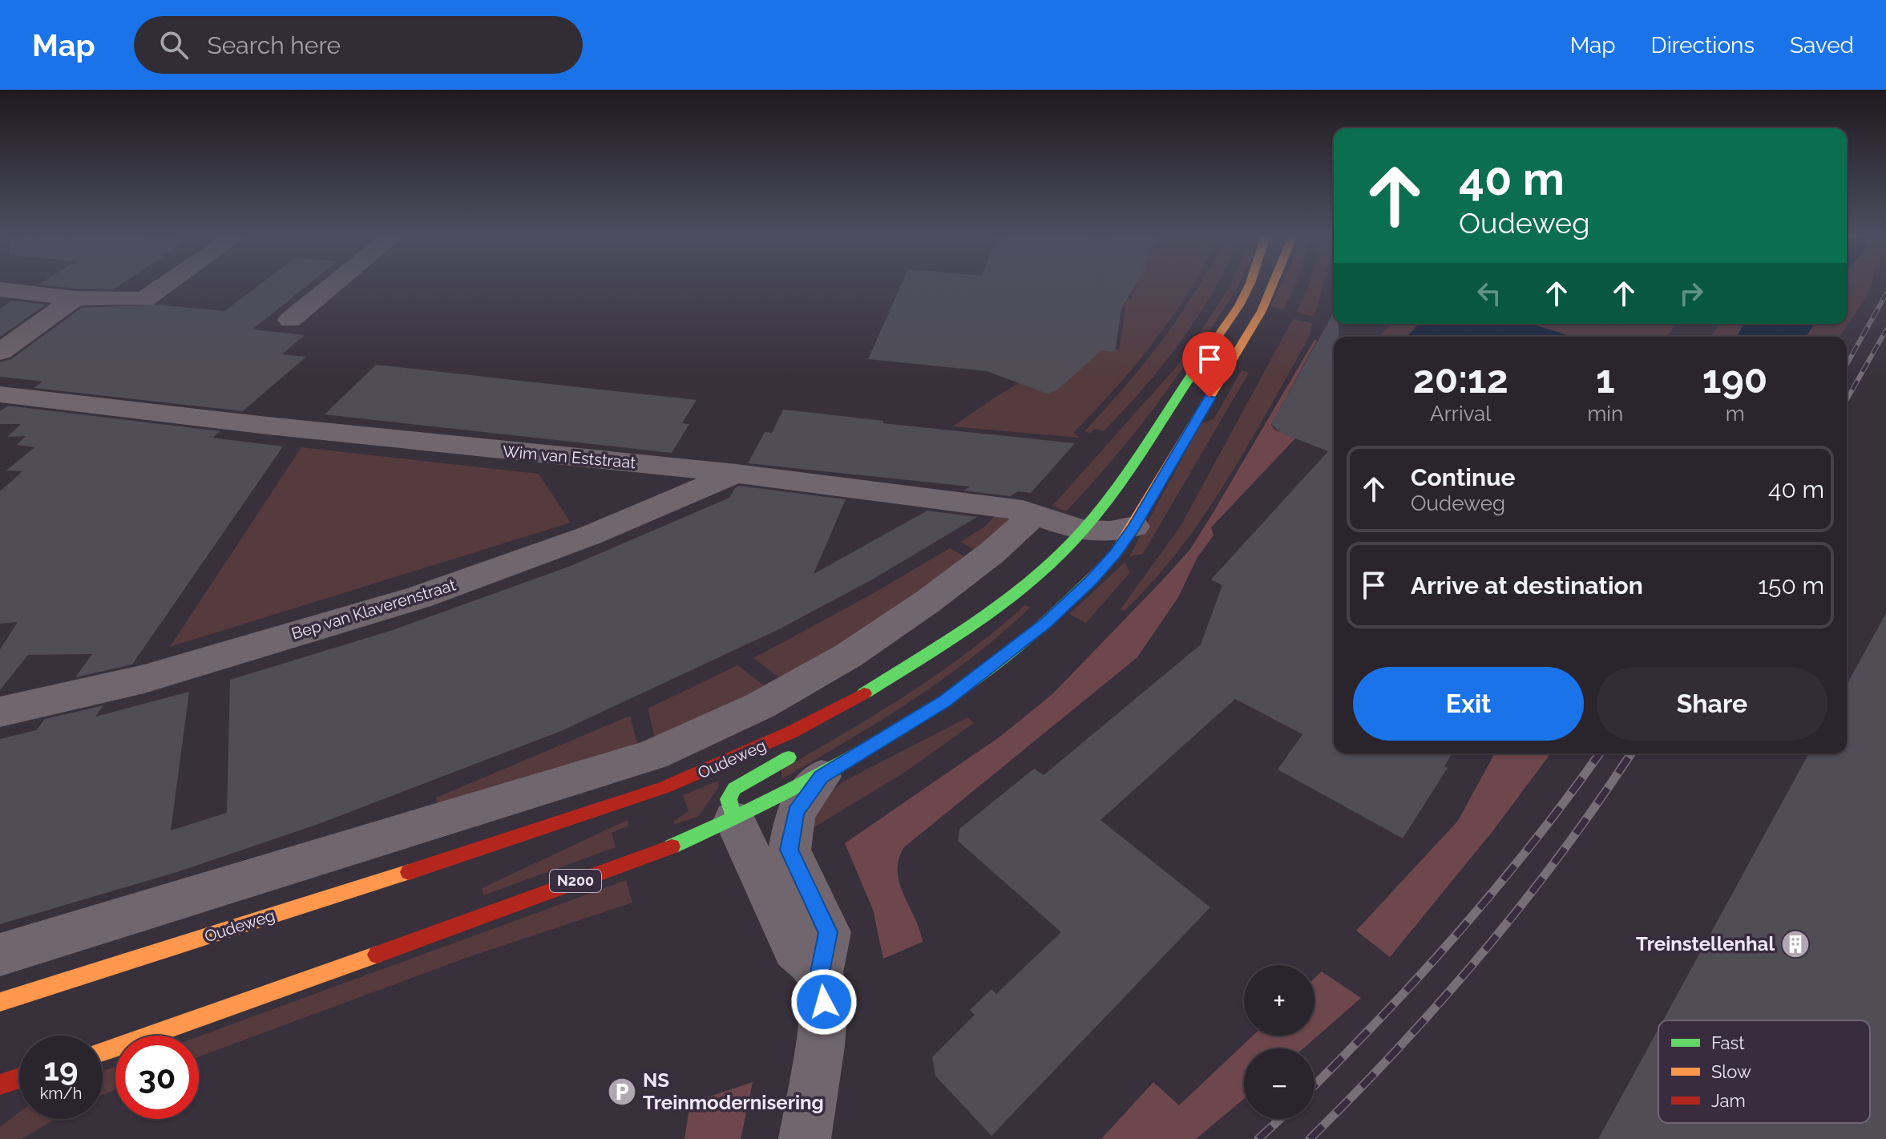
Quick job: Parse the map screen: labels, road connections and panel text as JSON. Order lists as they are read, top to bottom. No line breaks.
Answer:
{"streets":{"main road":["Oudeweg","N200"],"street":["Wim van Eststraat","Bep van Klaverenstraat"]},"crossings":[["Wim van Eststraat","Bep van Klaverenstraat"],["Wim van Eststraat","Oudeweg"],["Wim van Eststraat","N200"]],"places":{"building":["Treinstellenhal"],"parking":["NS Treinmodernisering"]},"legend":["Fast","Slow","Jam"],"page":{"header":"Map","search":"Search here","nav":["Map","Directions","Saved"],"turn":["40 m","Oudeweg"],"eta":["20:12","Arrival","1","min","190","m"],"list":[{"name":"Continue","note":"Oudeweg","value":"40 m"},{"name":"Arrive at destination","value":"150 m"}],"buttons":["Exit","Share"],"map_buttons":["+","−"],"speed":"19 km/h","limit":"30"}}
